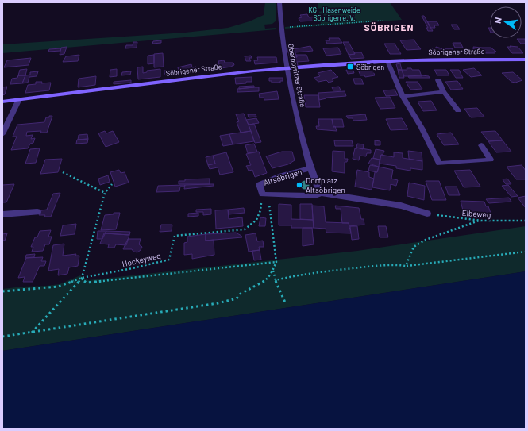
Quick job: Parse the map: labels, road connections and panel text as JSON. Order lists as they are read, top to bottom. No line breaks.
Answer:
{"streets":{"street":["Söbrigener Straße","Oberpoyritzer Straße","Altsöbrigen"],"path":["Elbeweg","Hockeyweg"]},"crossings":[["Söbrigener Straße","Oberpoyritzer Straße"],["Oberpoyritzer Straße","Altsöbrigen"],["Altsöbrigen","Elbeweg"],["Altsöbrigen","Hockeyweg"]],"districts":["SÖBRIGEN"],"parks":["KG - Hasenweide Söbrigen e. V."],"places":{"transit":["Söbrigen"],"other":["Dorfplatz Altsöbrigen"]},"north":"left"}
